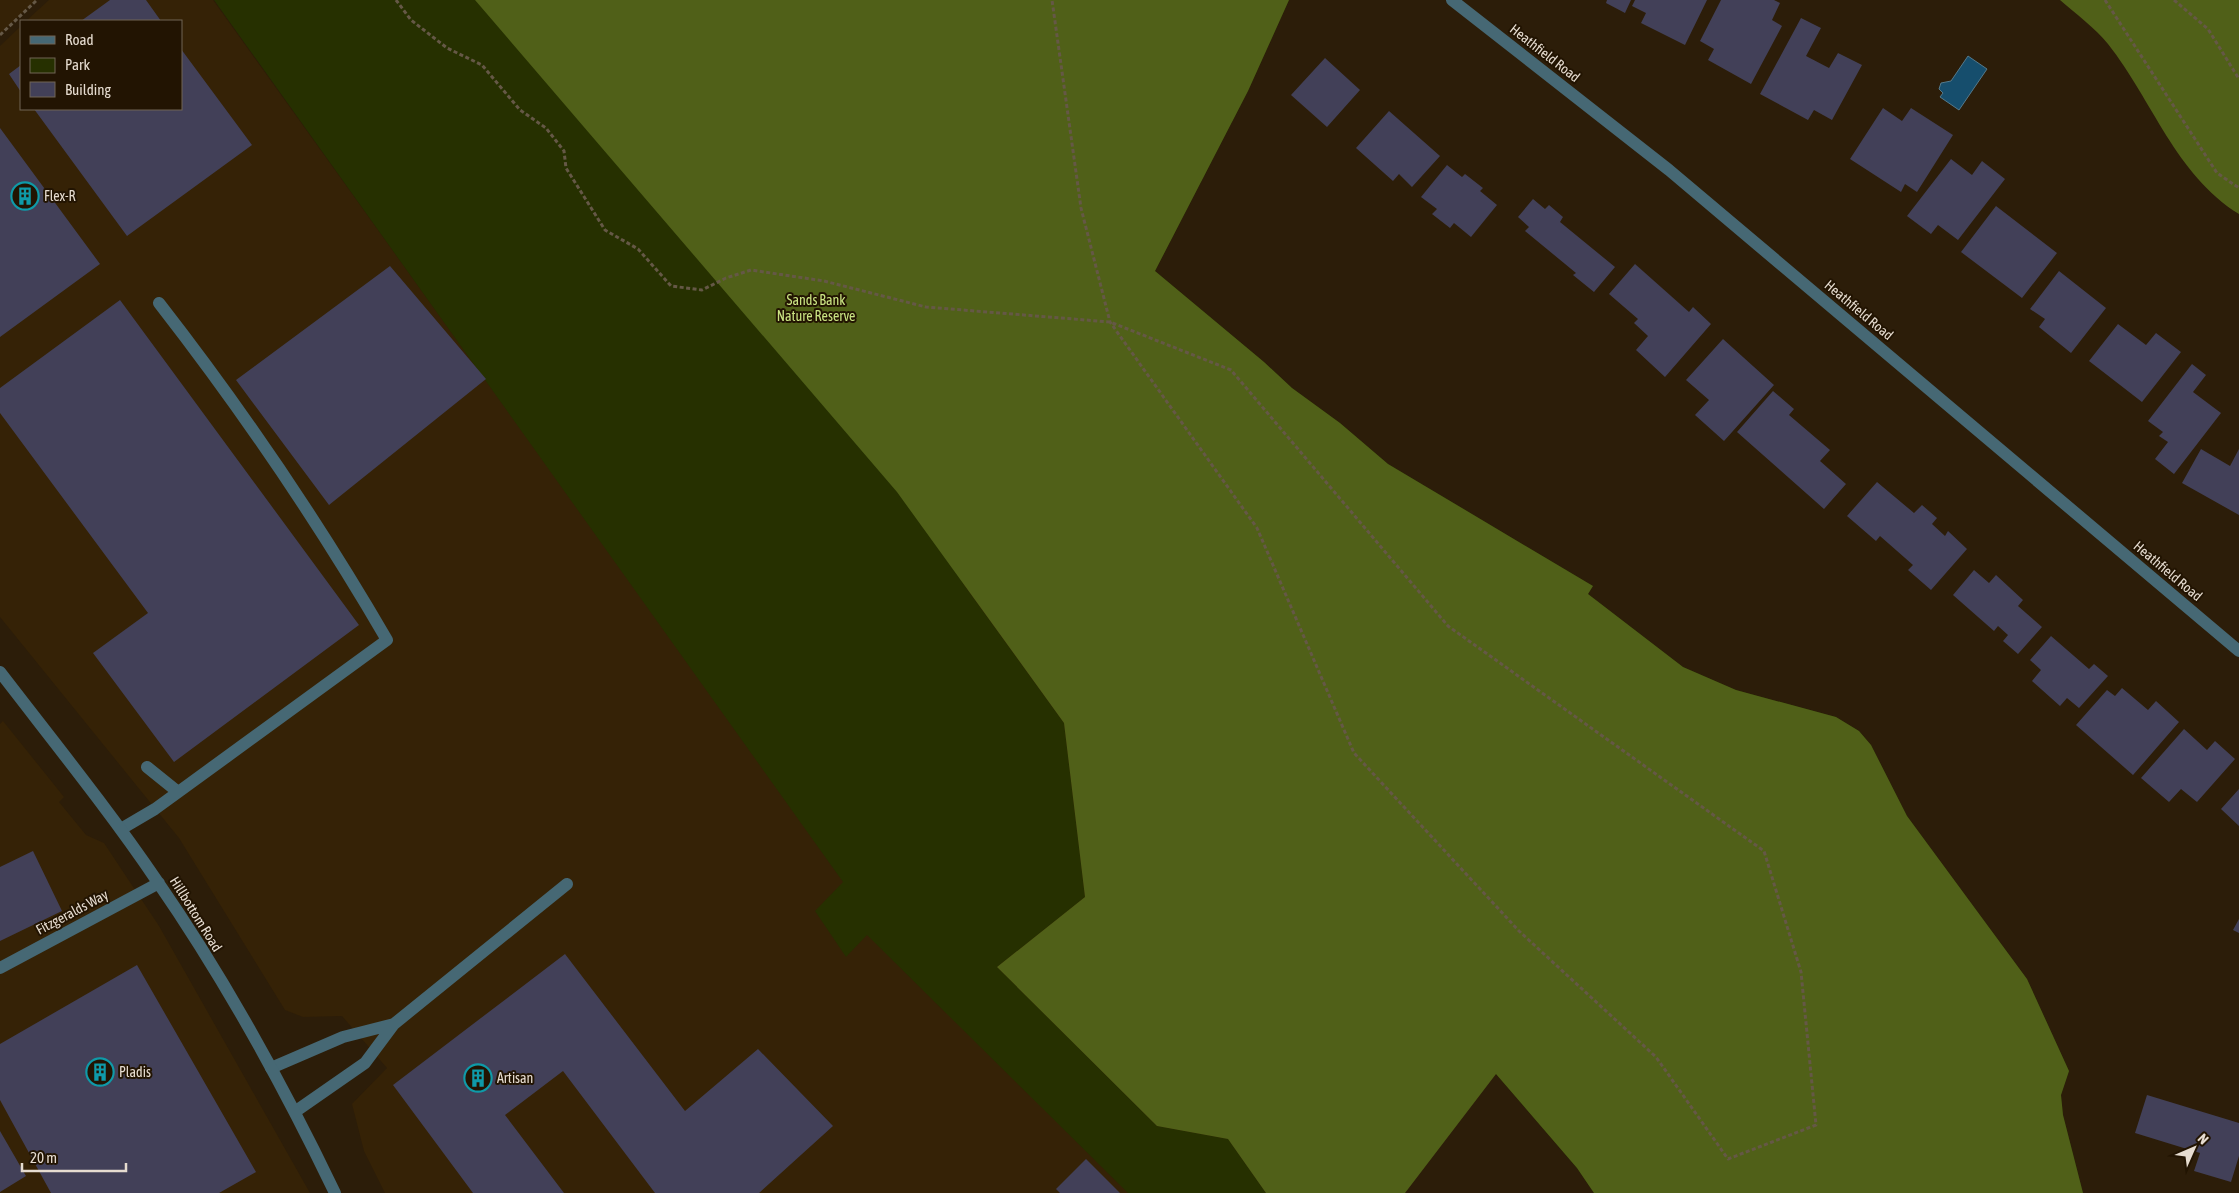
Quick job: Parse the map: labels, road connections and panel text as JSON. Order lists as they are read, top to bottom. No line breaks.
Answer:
{"streets":{"street":["Heathfield Road","Fitzgeralds Way","Hillbottom Road"]},"crossings":[["Fitzgeralds Way","Hillbottom Road"]],"parks":["Sands Bank Nature Reserve"],"places":{"building":["Flex-R","Pladis","Artisan"]},"legend":["Road","Park","Building"],"scale_bar":"20 m","north":"top right"}
